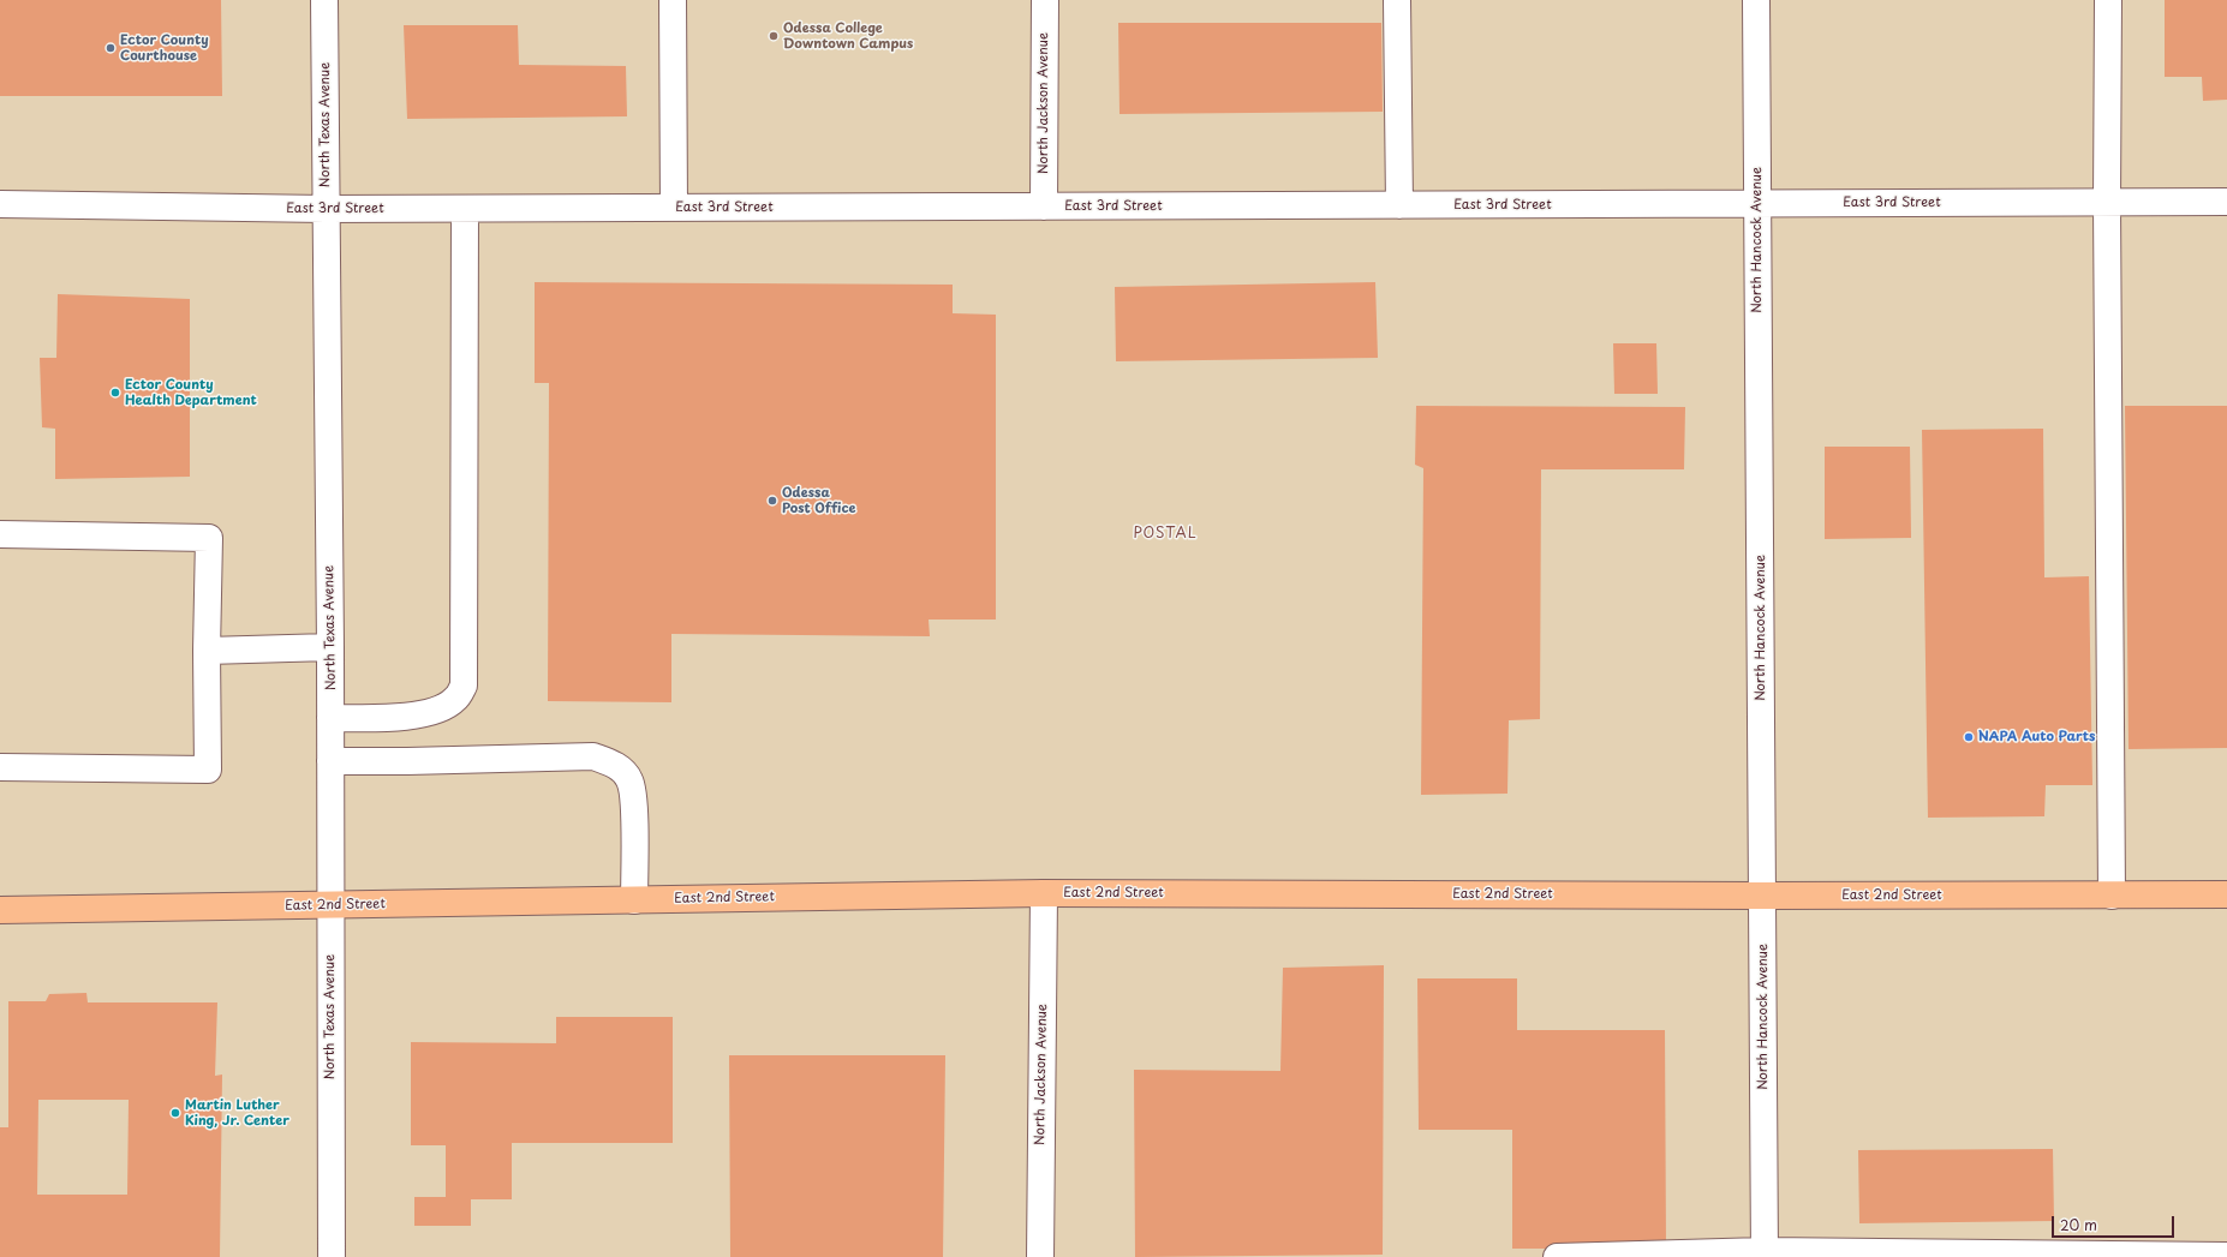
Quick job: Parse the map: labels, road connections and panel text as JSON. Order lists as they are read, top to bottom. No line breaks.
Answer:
{"streets":{"main road":["East 2nd Street"],"street":["North Jackson Avenue","North Texas Avenue","East 3rd Street","North Hancock Avenue"]},"crossings":[["North Jackson Avenue","East 3rd Street"],["North Jackson Avenue","East 2nd Street"],["North Texas Avenue","East 3rd Street"],["North Texas Avenue","East 2nd Street"],["East 3rd Street","North Hancock Avenue"],["North Hancock Avenue","East 2nd Street"]],"districts":["POSTAL"],"places":["Odessa College Downtown Campus","Ector County Courthouse","Ector County Health Department","Odessa Post Office","NAPA Auto Parts","Martin Luther King, Jr. Center"],"scale_bar":"20 m"}
